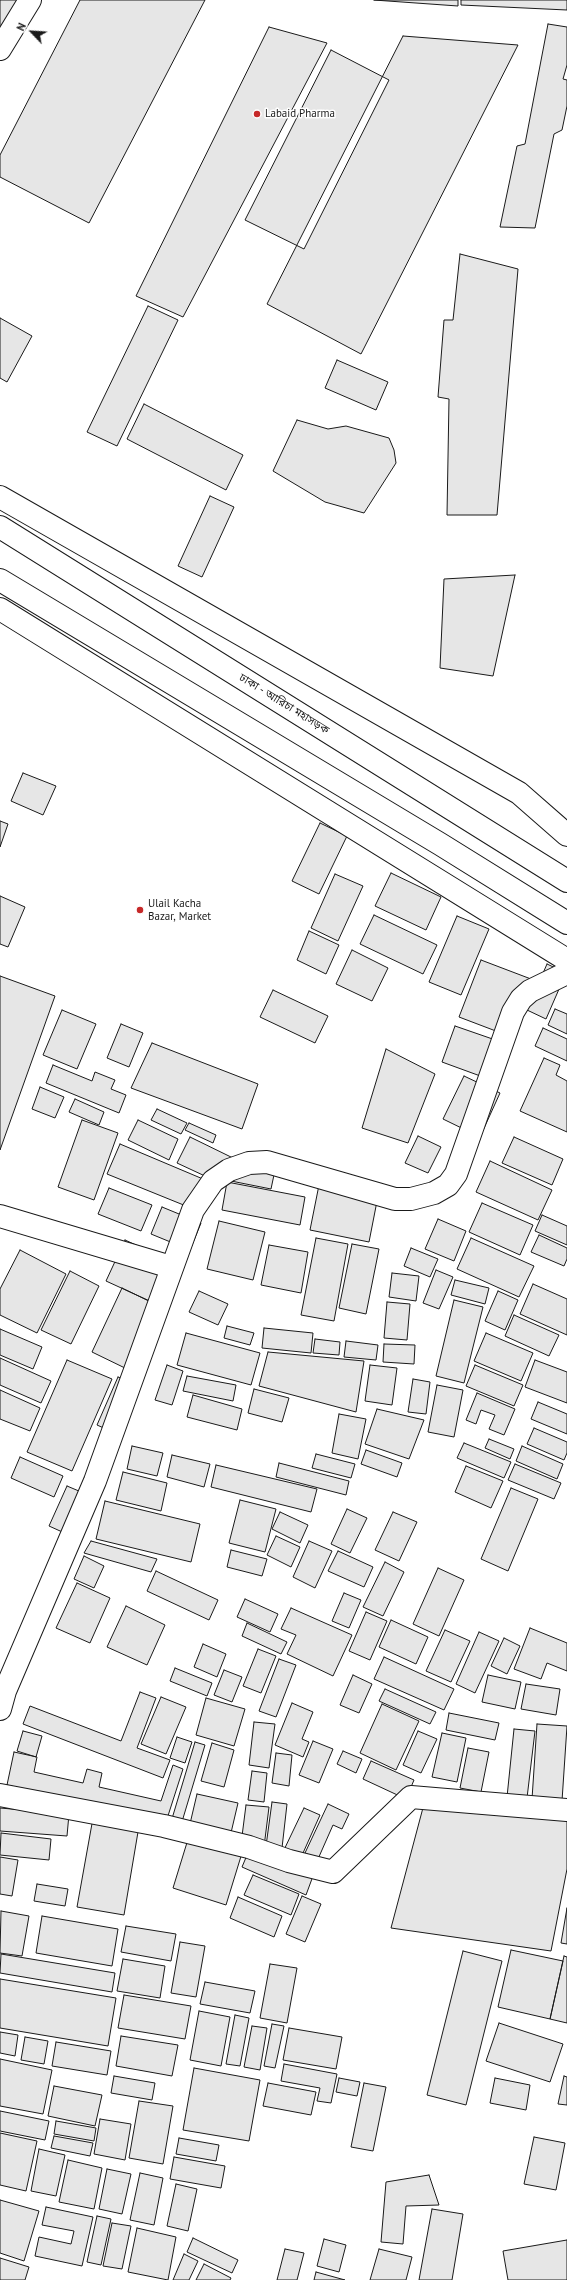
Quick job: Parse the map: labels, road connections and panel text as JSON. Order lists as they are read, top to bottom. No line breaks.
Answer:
{"streets":{"main road":["ঢাকা - আরিচা মহাসড়ক"]},"places":["Labaid Pharma","Ulail Kacha Bazar, Market"],"north":"top left"}
